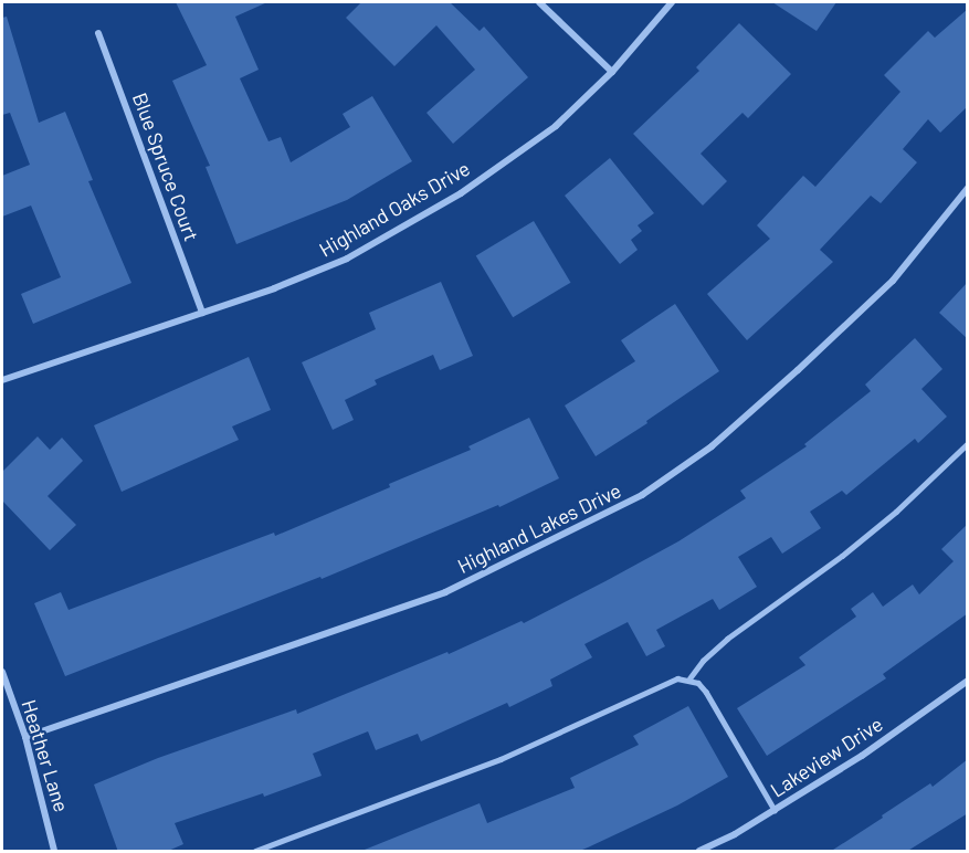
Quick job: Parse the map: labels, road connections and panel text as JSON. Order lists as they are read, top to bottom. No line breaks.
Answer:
{"streets":{"street":["Blue Spruce Court","Highland Oaks Drive","Highland Lakes Drive","Heather Lane","Lakeview Drive"]},"crossings":[["Blue Spruce Court","Highland Oaks Drive"],["Highland Lakes Drive","Heather Lane"]]}
